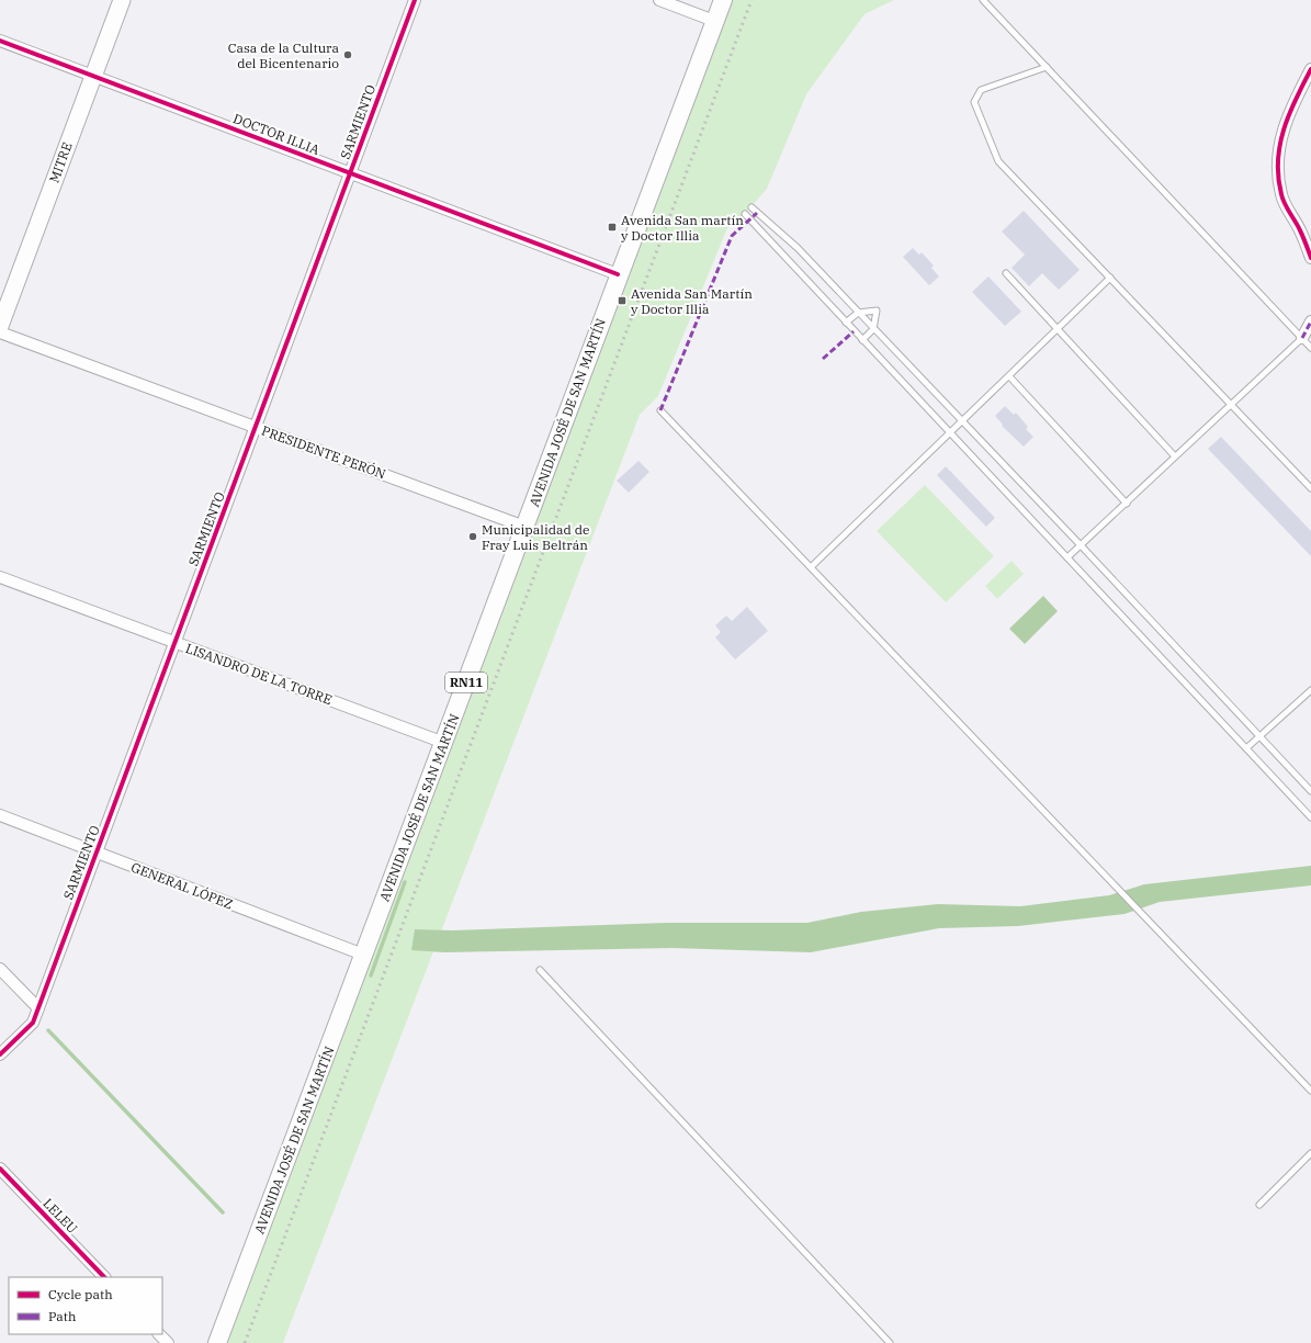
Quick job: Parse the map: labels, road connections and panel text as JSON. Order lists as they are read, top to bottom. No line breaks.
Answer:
{"streets":{"main road":["AVENIDA JOSÉ DE SAN MARTÍN","RN11"],"street":["SARMIENTO","DOCTOR ILLIA","MITRE","PRESIDENTE PERÓN","LISANDRO DE LA TORRE","GENERAL LÓPEZ","LELEU"]},"crossings":[["SARMIENTO","DOCTOR ILLIA"],["SARMIENTO","PRESIDENTE PERÓN"],["SARMIENTO","LISANDRO DE LA TORRE"],["SARMIENTO","GENERAL LÓPEZ"],["DOCTOR ILLIA","MITRE"],["DOCTOR ILLIA","AVENIDA JOSÉ DE SAN MARTÍN"],["AVENIDA JOSÉ DE SAN MARTÍN","PRESIDENTE PERÓN"],["AVENIDA JOSÉ DE SAN MARTÍN","LISANDRO DE LA TORRE"],["AVENIDA JOSÉ DE SAN MARTÍN","GENERAL LÓPEZ"]],"places":{"other":["Casa de la Cultura del Bicentenario","Municipalidad de Fray Luis Beltrán"],"transit":["Avenida San martín y Doctor Illia","Avenida San Martín y Doctor Illia"]},"legend":["Cycle path","Path"]}
